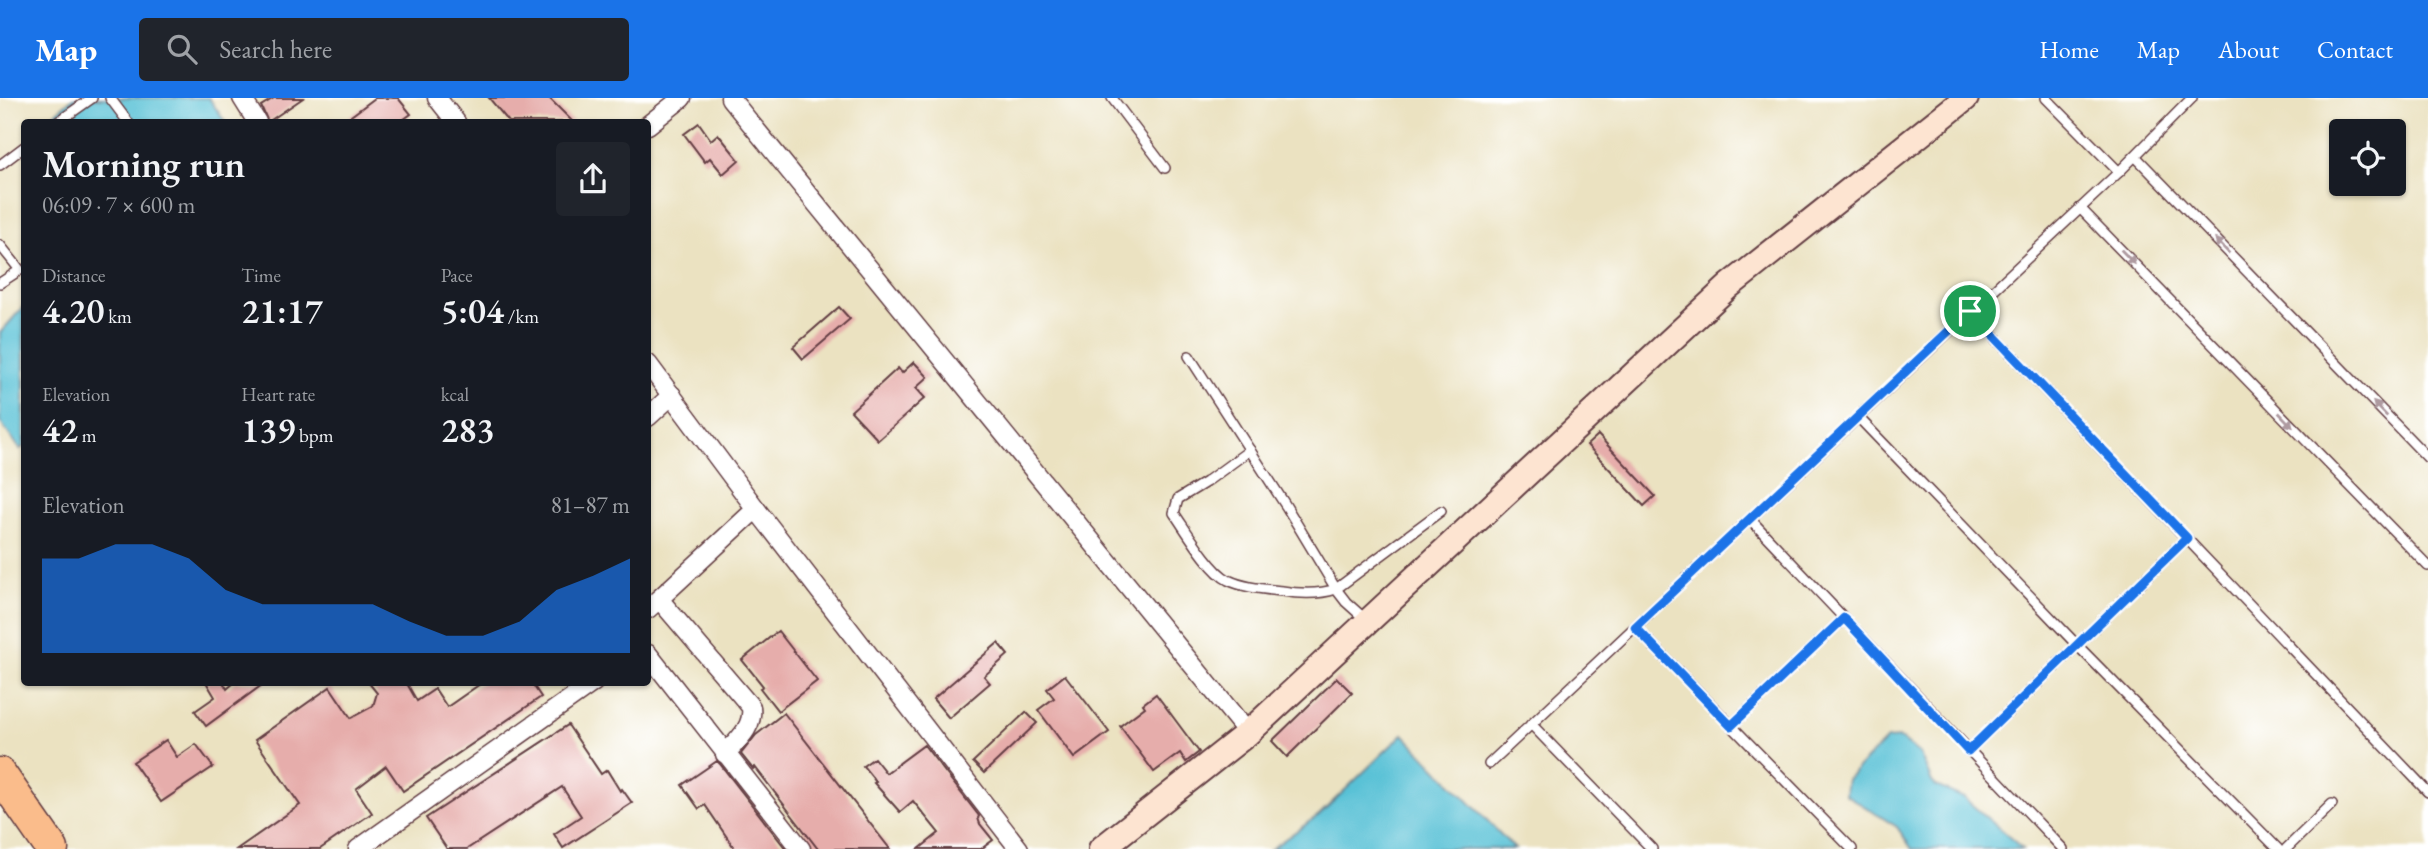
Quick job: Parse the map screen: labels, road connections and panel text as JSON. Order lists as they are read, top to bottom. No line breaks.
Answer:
{"page":{"header":"Map","search":"Search here","nav":["Home","Map","About","Contact"],"heading":["Morning run","06:09 · 7 × 600 m"],"stats":[["Distance","4.20 km"],["Time","21:17"],["Pace","5:04 /km"],["Elevation","42 m"],["Heart rate","139 bpm"],["kcal","283"]],"chart":["Elevation","81–87 m"]}}
